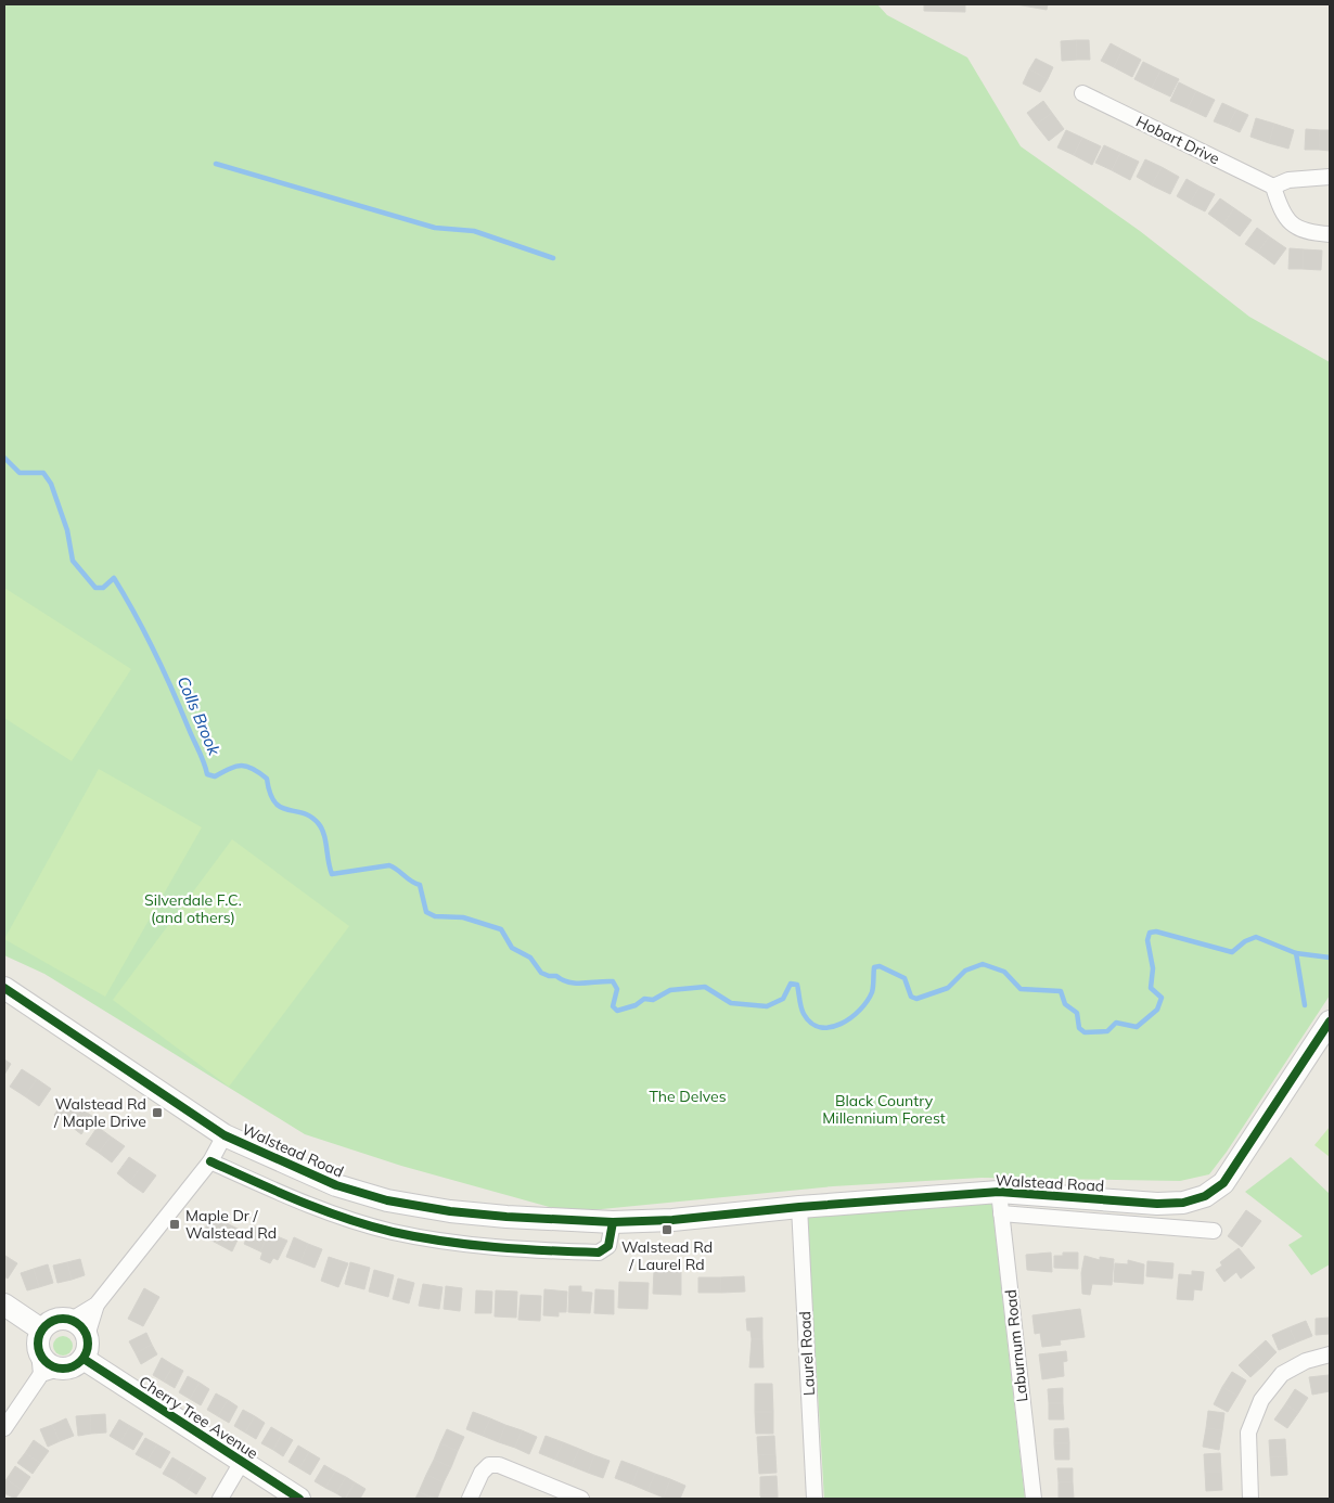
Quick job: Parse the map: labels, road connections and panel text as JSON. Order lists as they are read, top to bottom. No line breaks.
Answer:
{"streets":{"street":["Hobart Drive","Walstead Road","Laburnum Road","Laurel Road","Cherry Tree Avenue"]},"crossings":[["Walstead Road","Laburnum Road"],["Walstead Road","Laurel Road"]],"water":["Colls Brook"],"parks":["Silverdale F.C. (and others)","The Delves","Black Country Millennium Forest"],"places":{"transit":["Walstead Rd / Maple Drive","Maple Dr / Walstead Rd","Walstead Rd / Laurel Rd"]}}
